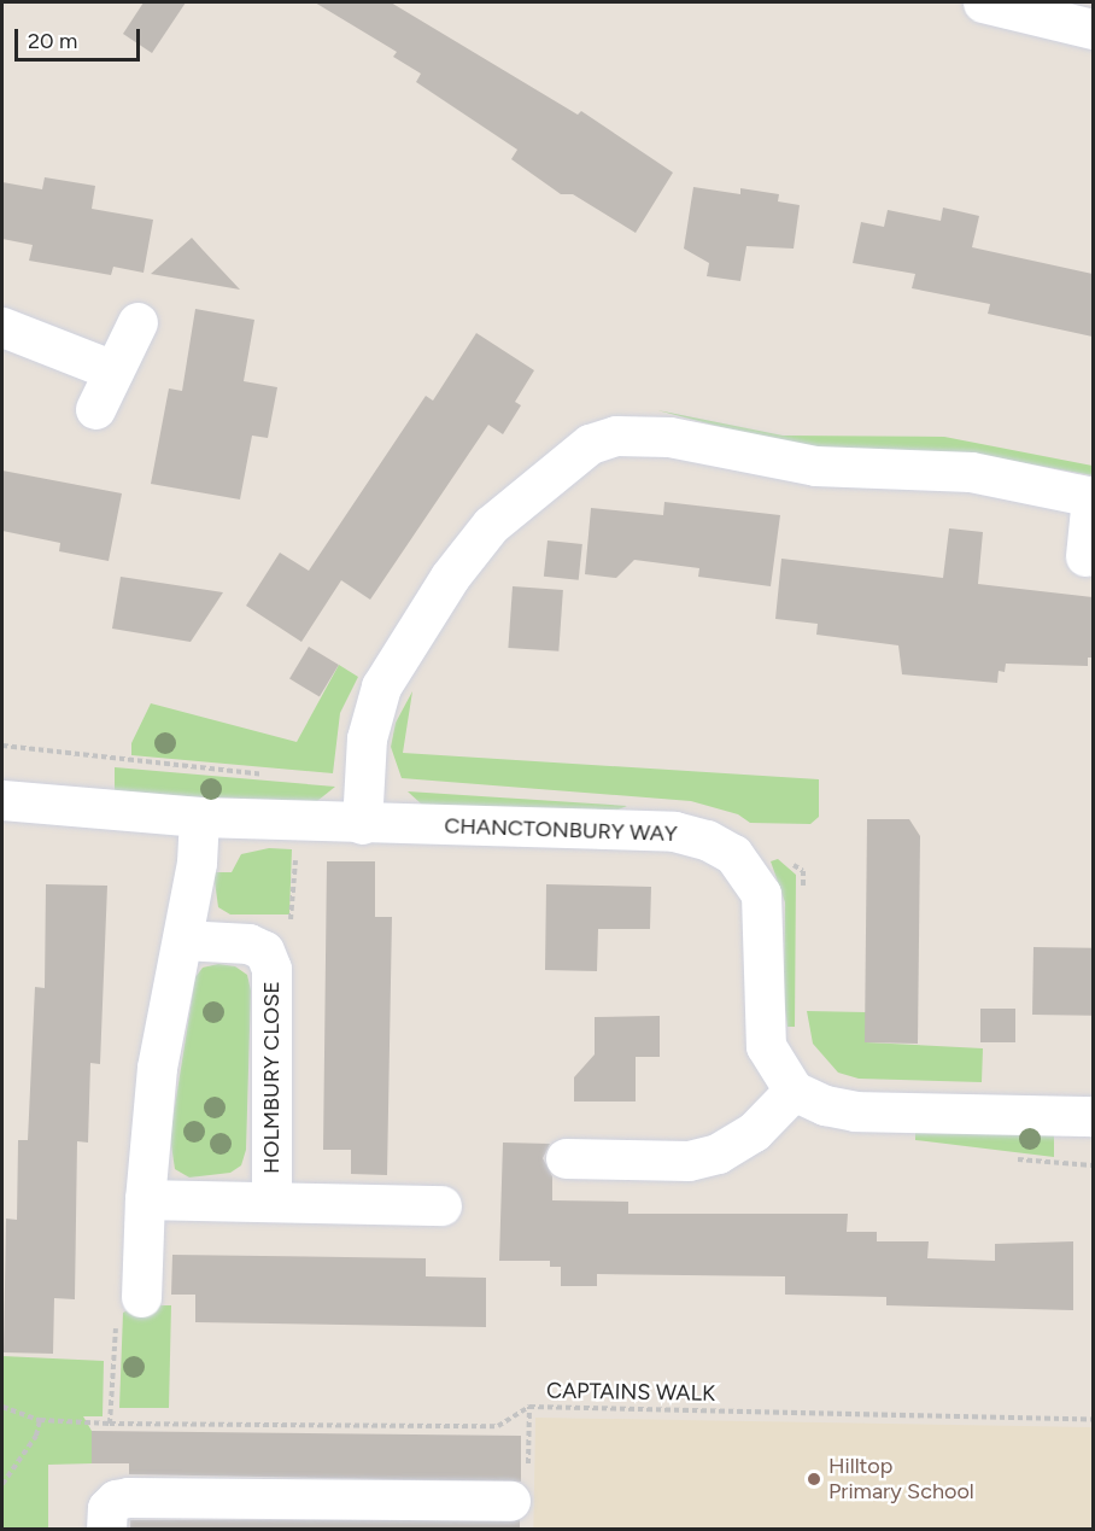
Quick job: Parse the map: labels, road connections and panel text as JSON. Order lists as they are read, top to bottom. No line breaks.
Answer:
{"streets":{"street":["CHANCTONBURY WAY","HOLMBURY CLOSE"],"path":["CAPTAINS WALK"]},"places":["Hilltop Primary School"],"scale_bar":"20 m"}
